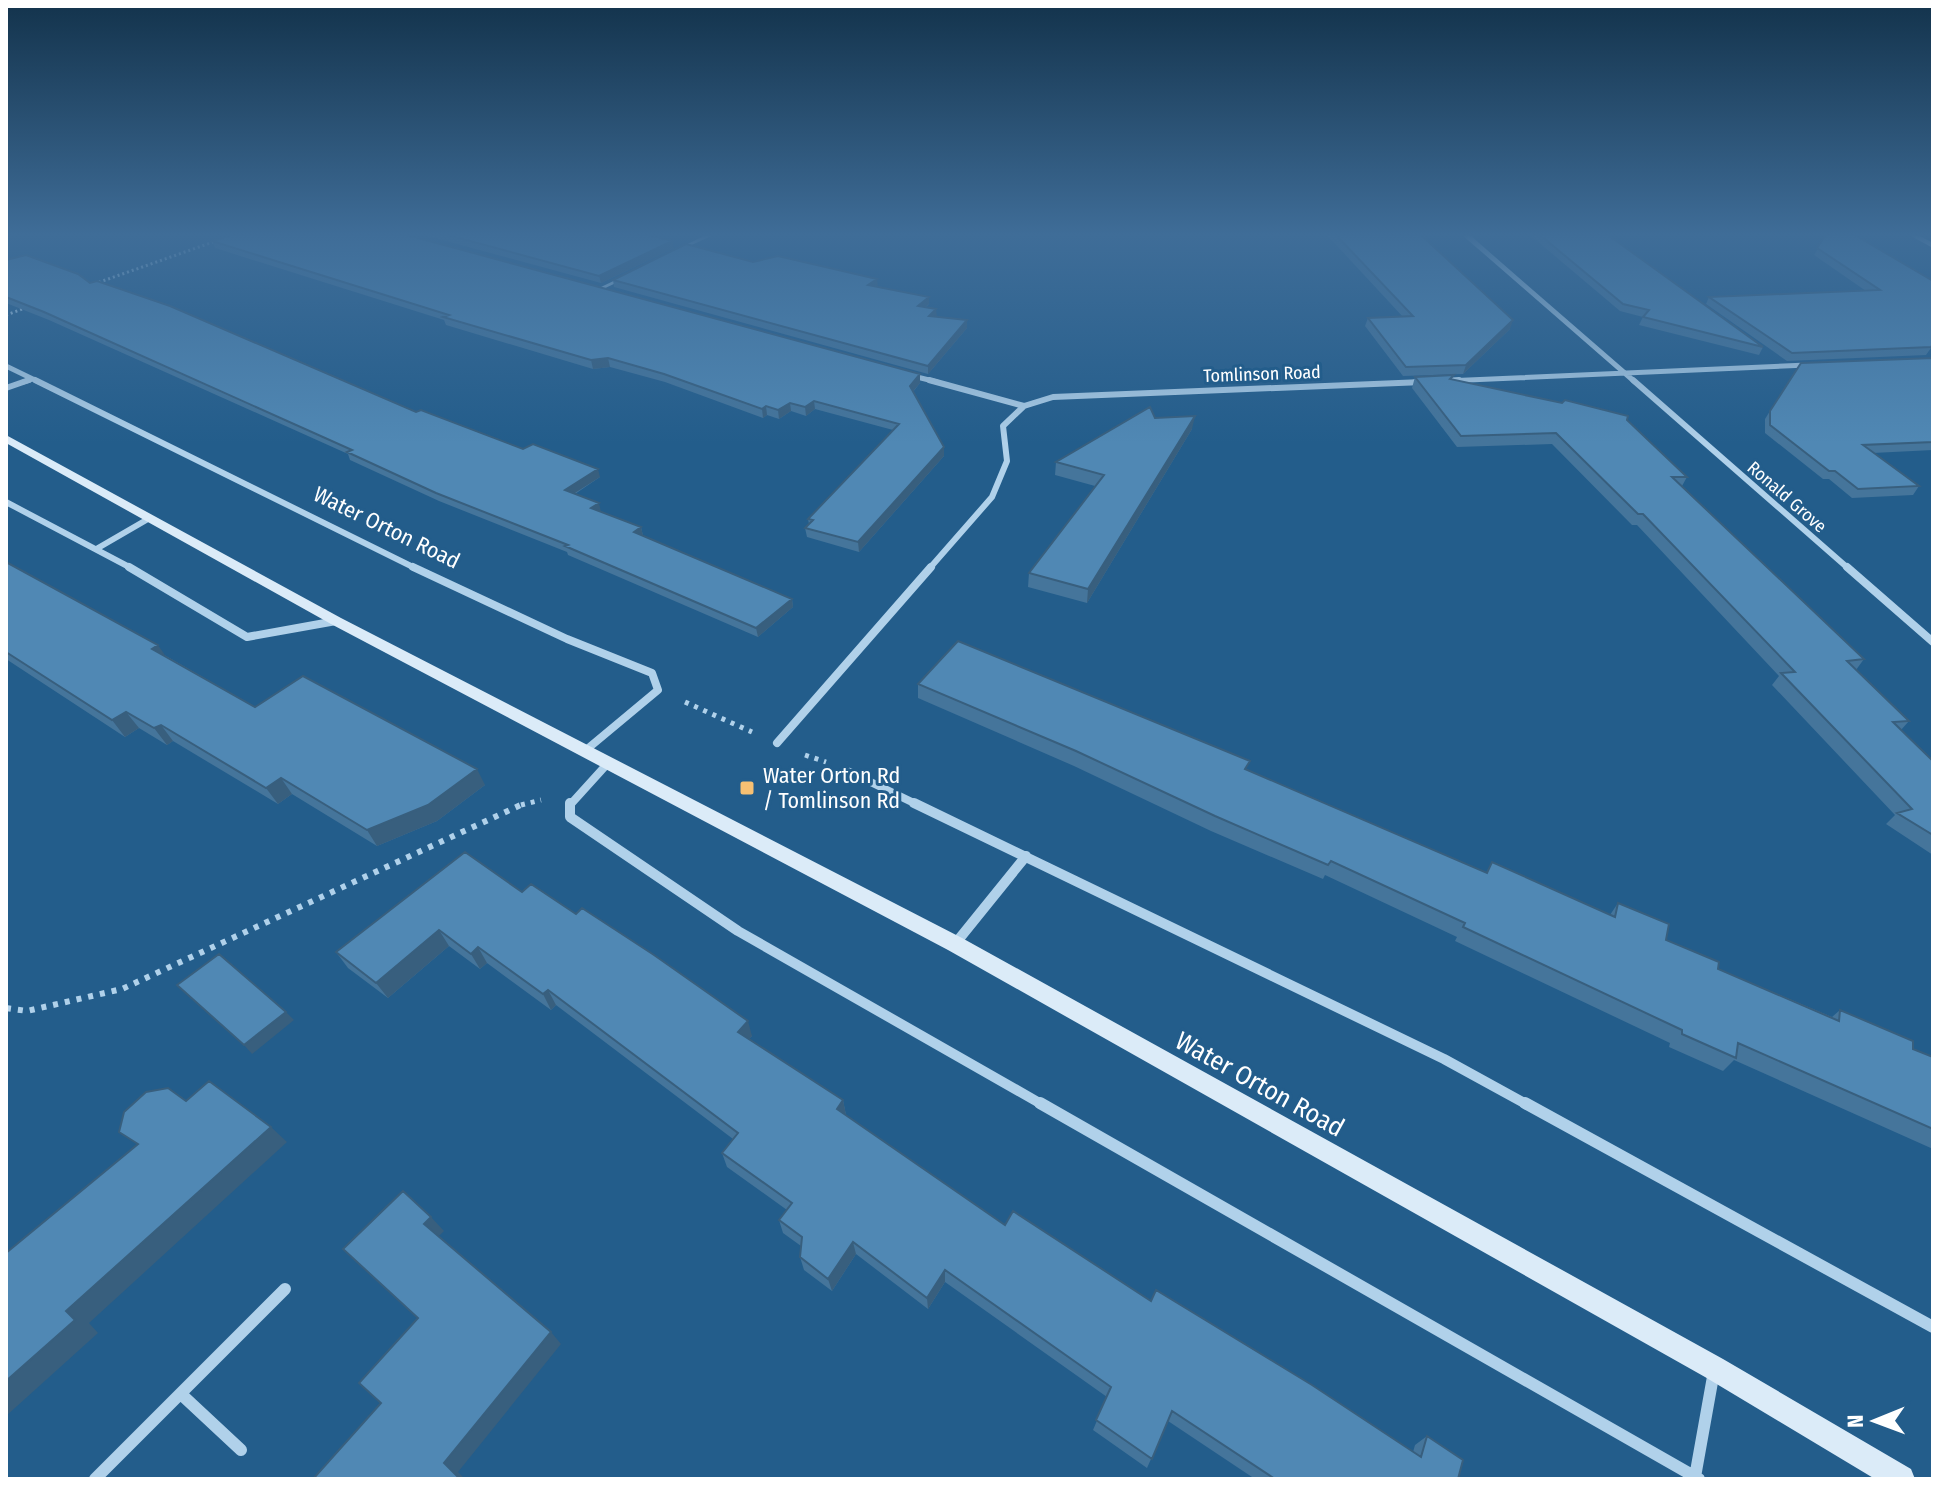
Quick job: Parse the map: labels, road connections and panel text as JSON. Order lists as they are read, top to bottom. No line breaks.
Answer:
{"streets":{"main road":["Water Orton Road"],"street":["Tomlinson Road","Ronald Grove"]},"crossings":[["Tomlinson Road","Ronald Grove"]],"places":{"transit":["Water Orton Rd / Tomlinson Rd"]},"north":"left"}
